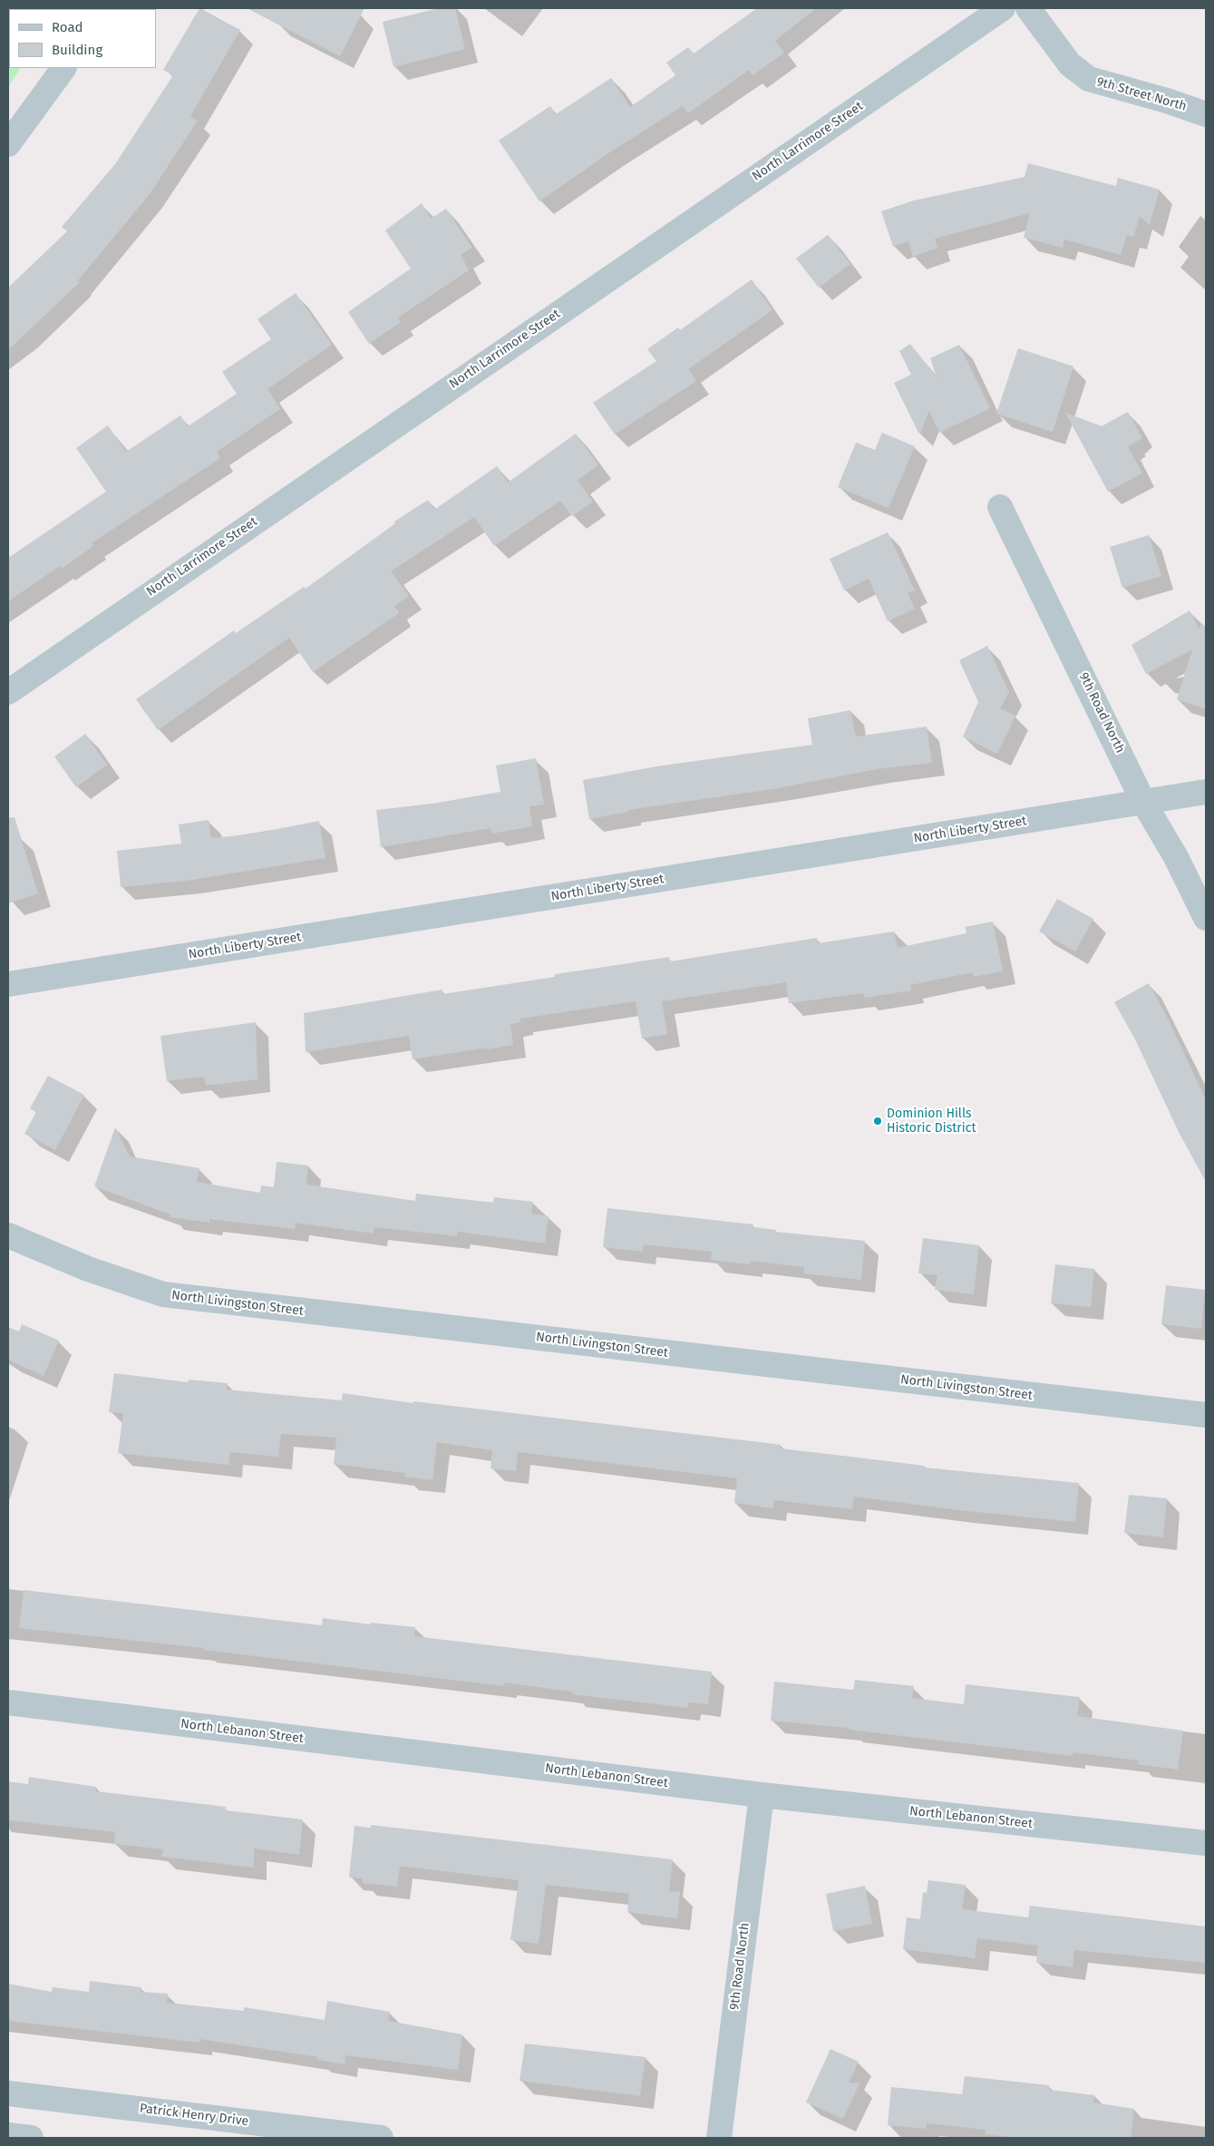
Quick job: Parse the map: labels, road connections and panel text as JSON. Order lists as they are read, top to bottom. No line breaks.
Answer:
{"streets":{"street":["9th Street North","North Larrimore Street","9th Road North","North Liberty Street","North Livingston Street","North Lebanon Street","Patrick Henry Drive"]},"crossings":[["9th Road North","North Liberty Street"],["9th Road North","North Lebanon Street"]],"places":["Dominion Hills Historic District"],"legend":["Road","Building"]}
